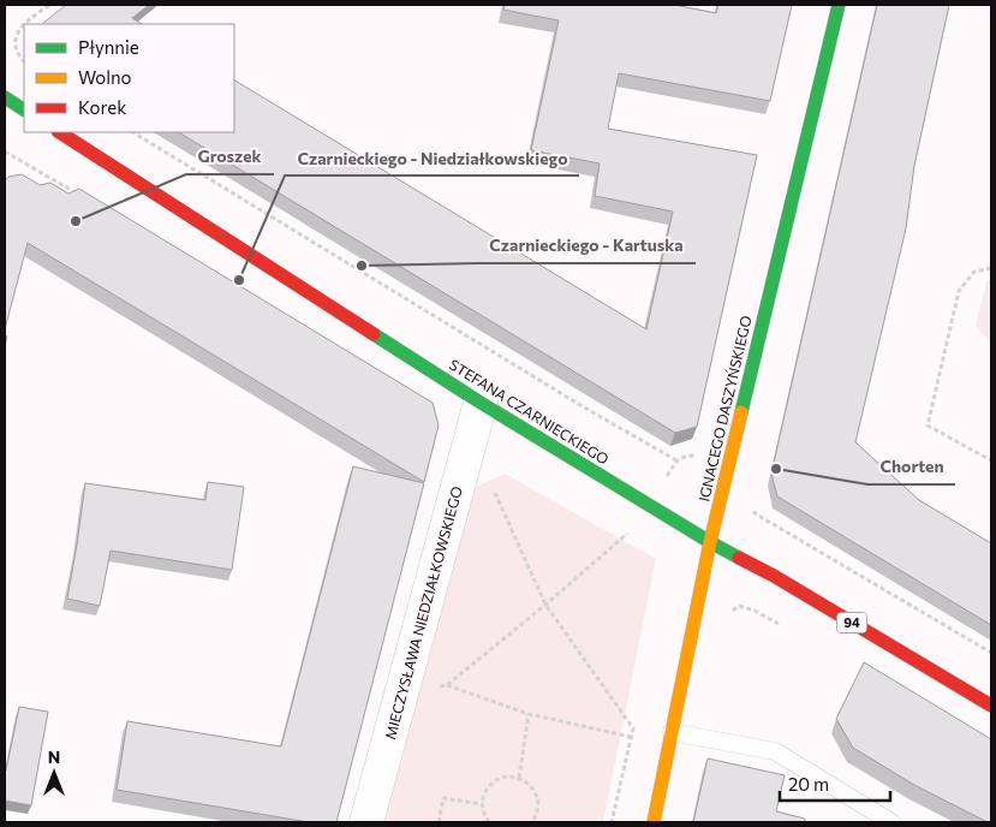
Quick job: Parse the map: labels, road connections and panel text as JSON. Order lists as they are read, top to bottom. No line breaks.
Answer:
{"streets":{"main road":["IGNACEGO DASZYŃSKIEGO","STEFANA CZARNIECKIEGO","94"],"street":["MIECZYSŁAWA NIEDZIAŁKOWSKIEGO"]},"crossings":[["IGNACEGO DASZYŃSKIEGO","STEFANA CZARNIECKIEGO"],["STEFANA CZARNIECKIEGO","MIECZYSŁAWA NIEDZIAŁKOWSKIEGO"]],"places":["Groszek","Czarnieckiego - Kartuska","Czarnieckiego - Niedziałkowskiego","Chorten"],"legend":["Płynnie","Wolno","Korek"],"scale_bar":"20 m","north":"top"}
